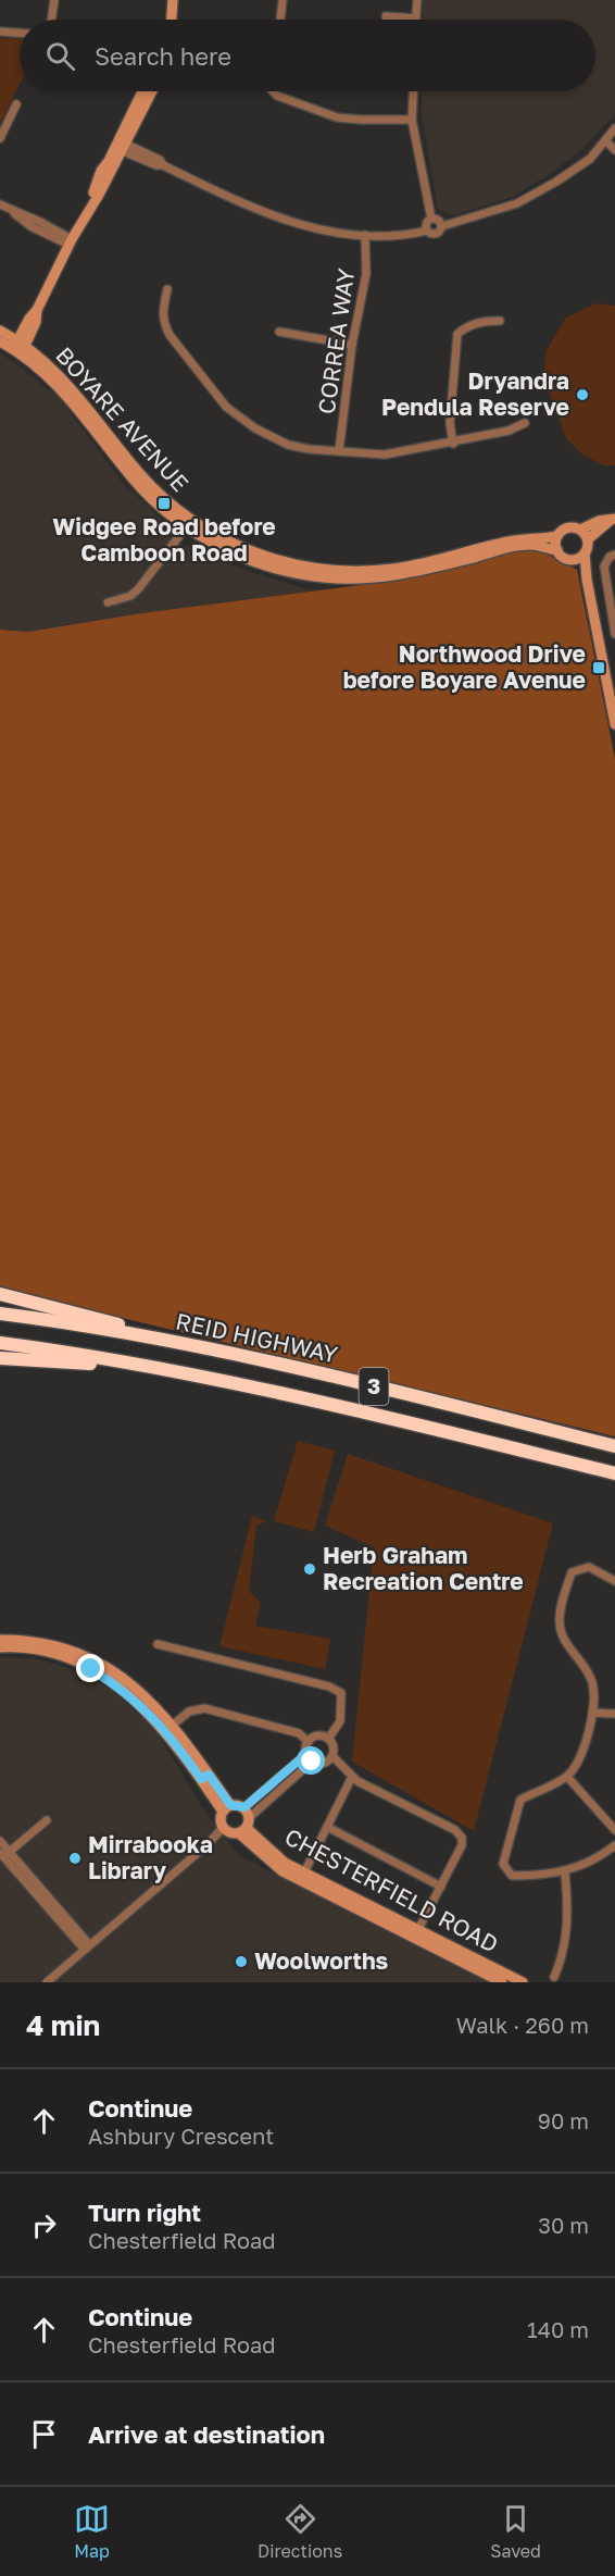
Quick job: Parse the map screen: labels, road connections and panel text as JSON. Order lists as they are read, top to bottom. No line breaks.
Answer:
{"streets":{"highway":["REID HIGHWAY","3"],"street":["CORREA WAY","BOYARE AVENUE","CHESTERFIELD ROAD"]},"places":{"other":["Dryandra Pendula Reserve","Herb Graham Recreation Centre","Mirrabooka Library","Woolworths"],"transit":["Widgee Road before Camboon Road","Northwood Drive before Boyare Avenue"]},"page":{"search":"Search here","heading":["4 min","Walk · 260 m"],"list":[["Continue","Ashbury Crescent","90 m"],["Turn right","Chesterfield Road","30 m"],["Continue","Chesterfield Road","140 m"],"Arrive at destination"],"nav":["Map","Directions","Saved"]}}
